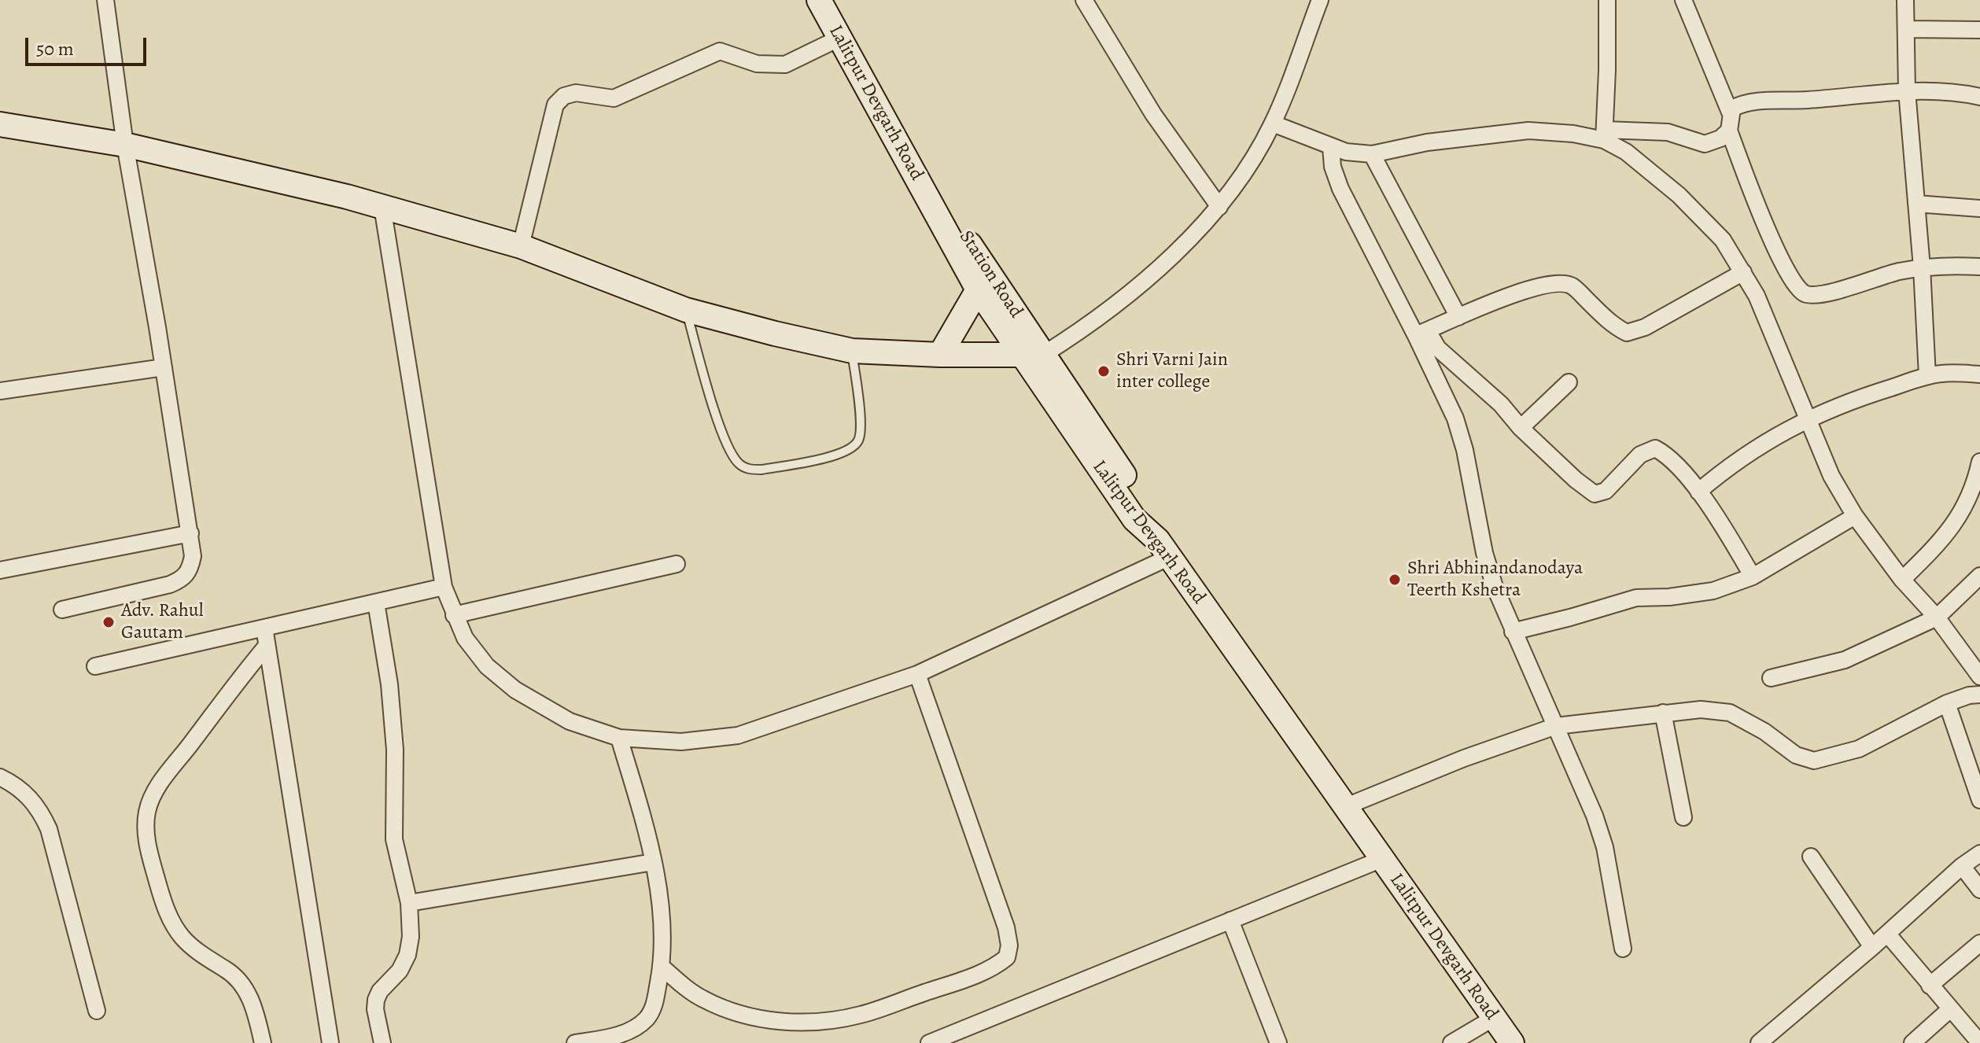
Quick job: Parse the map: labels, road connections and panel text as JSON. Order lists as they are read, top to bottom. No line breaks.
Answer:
{"streets":{"main road":["Lalitpur Devgarh Road","Station Road"]},"crossings":[["Lalitpur Devgarh Road","Station Road"]],"places":["Shri Varni Jain inter college","Shri Abhinandanodaya Teerth Kshetra","Adv. Rahul Gautam"],"scale_bar":"50 m"}
